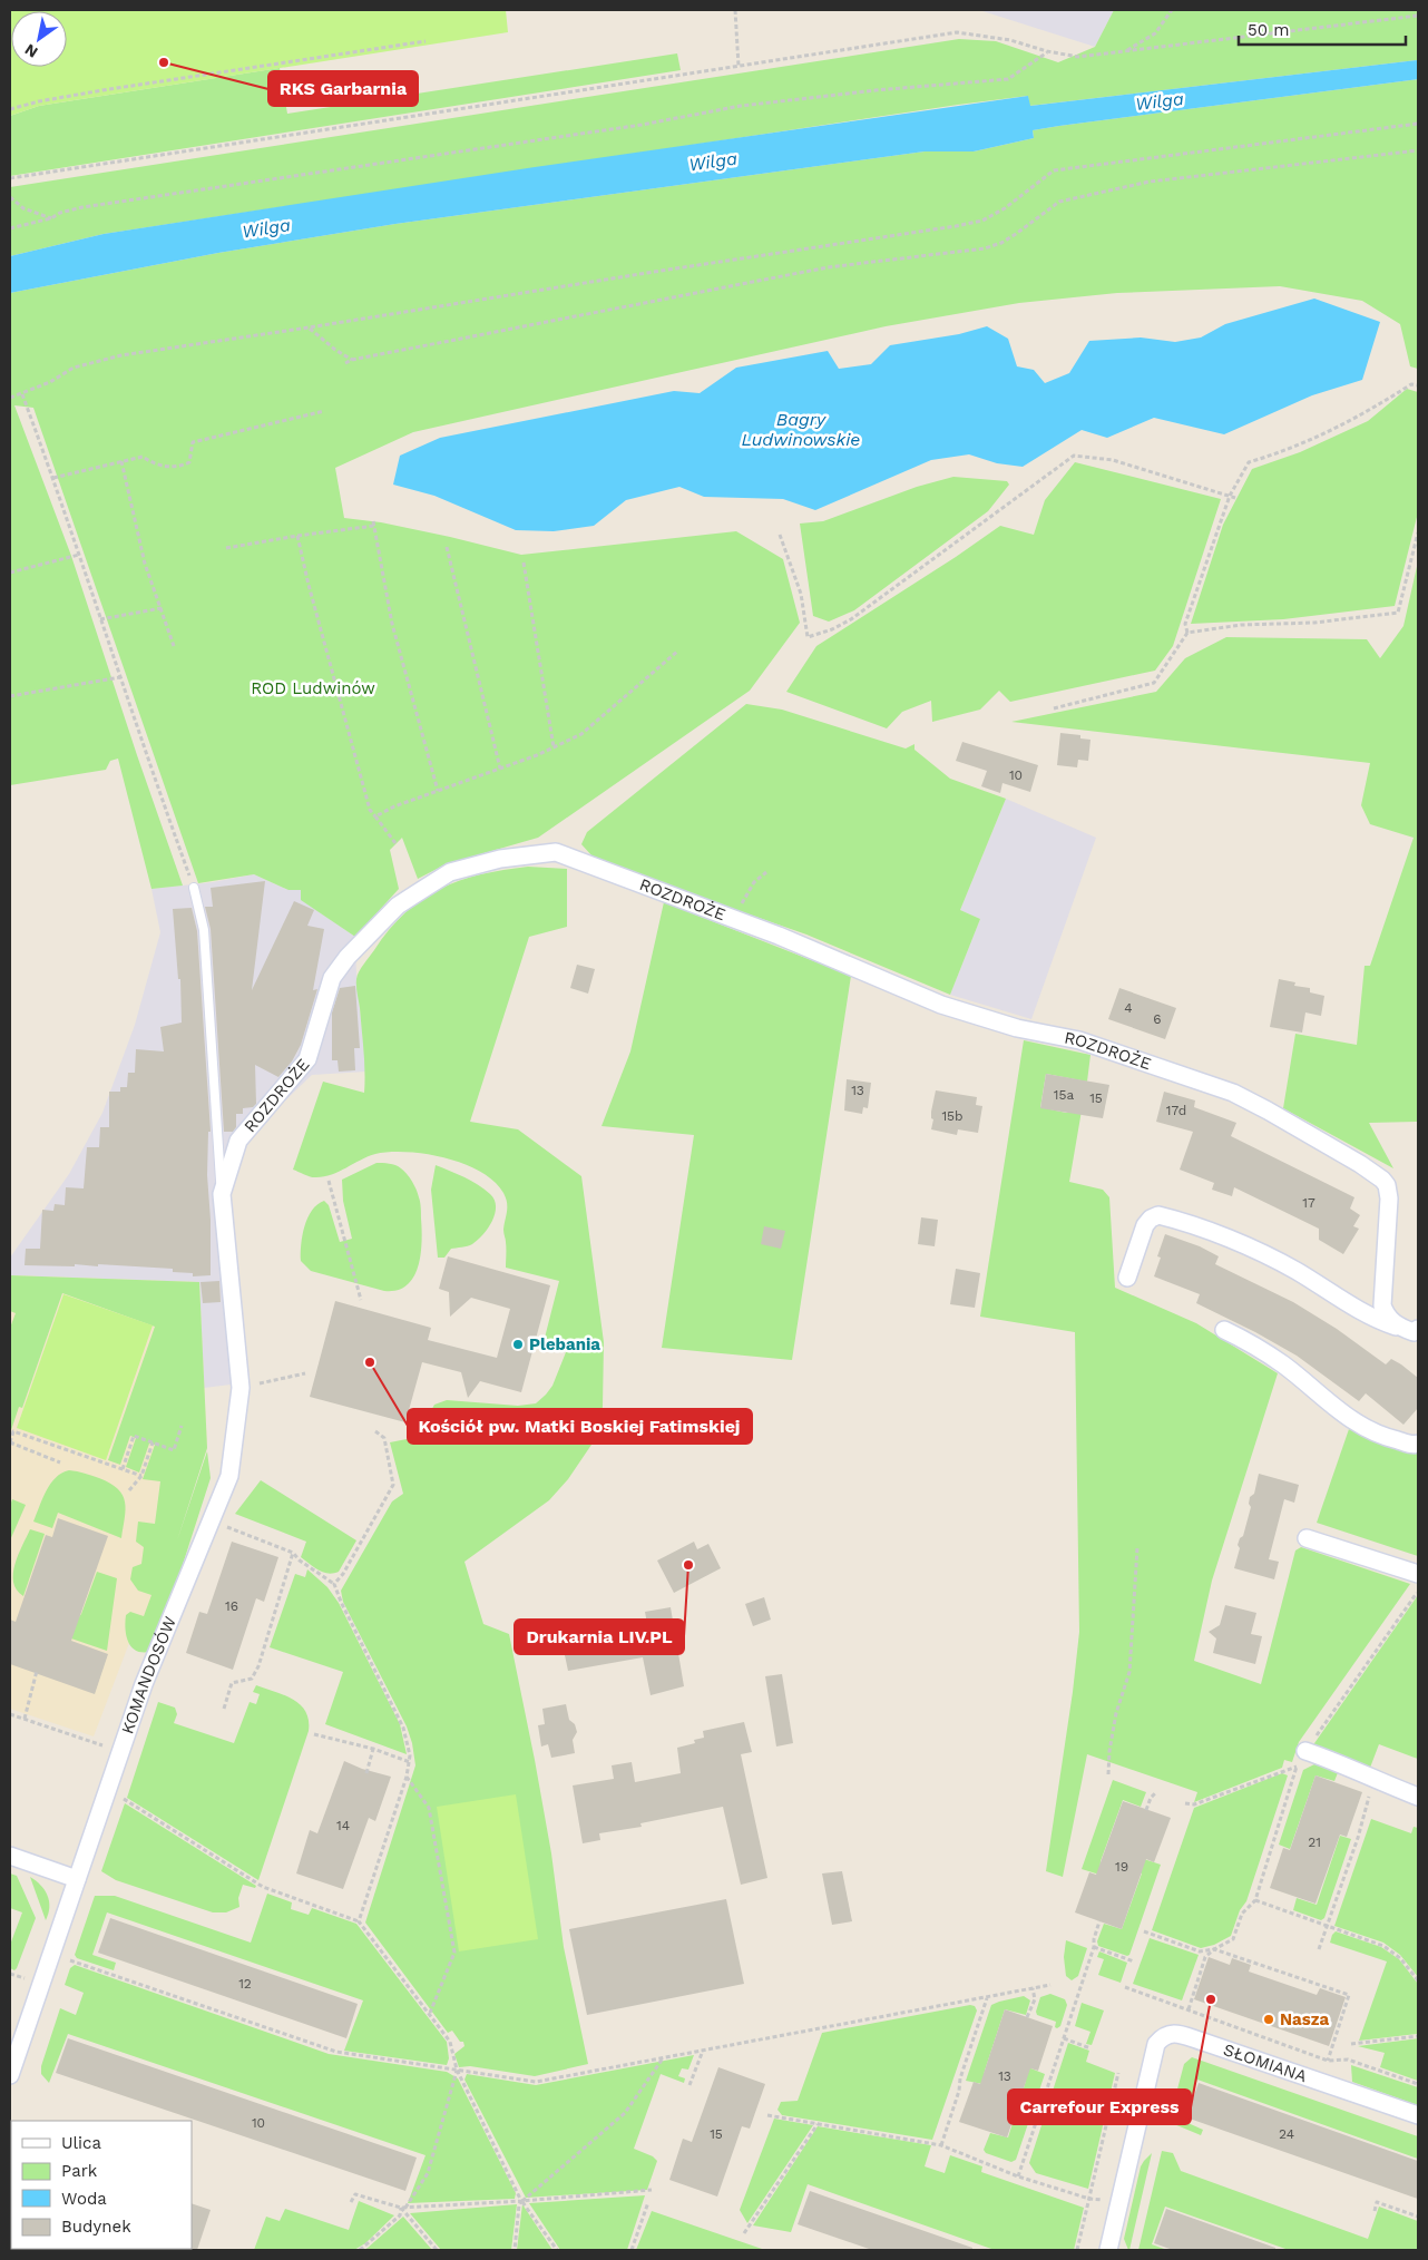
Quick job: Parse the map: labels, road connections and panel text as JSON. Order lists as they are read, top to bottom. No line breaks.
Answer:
{"streets":{"street":["ROZDROŻE","KOMANDOSÓW","SŁOMIANA"]},"crossings":[["ROZDROŻE","KOMANDOSÓW"]],"water":["Wilga","Bagry Ludwinowskie"],"parks":["ROD Ludwinów"],"places":["RKS Garbarnia","Plebania","Kościół pw. Matki Boskiej Fatimskiej","Drukarnia LIV.PL","Carrefour Express","Nasza"],"house_numbers":["10","4","6","13","15a","15","17d","15b","17","16","14","21","19","12","13","10","15","24"],"legend":["Ulica","Park","Woda","Budynek"],"scale_bar":"50 m","north":"bottom left"}
